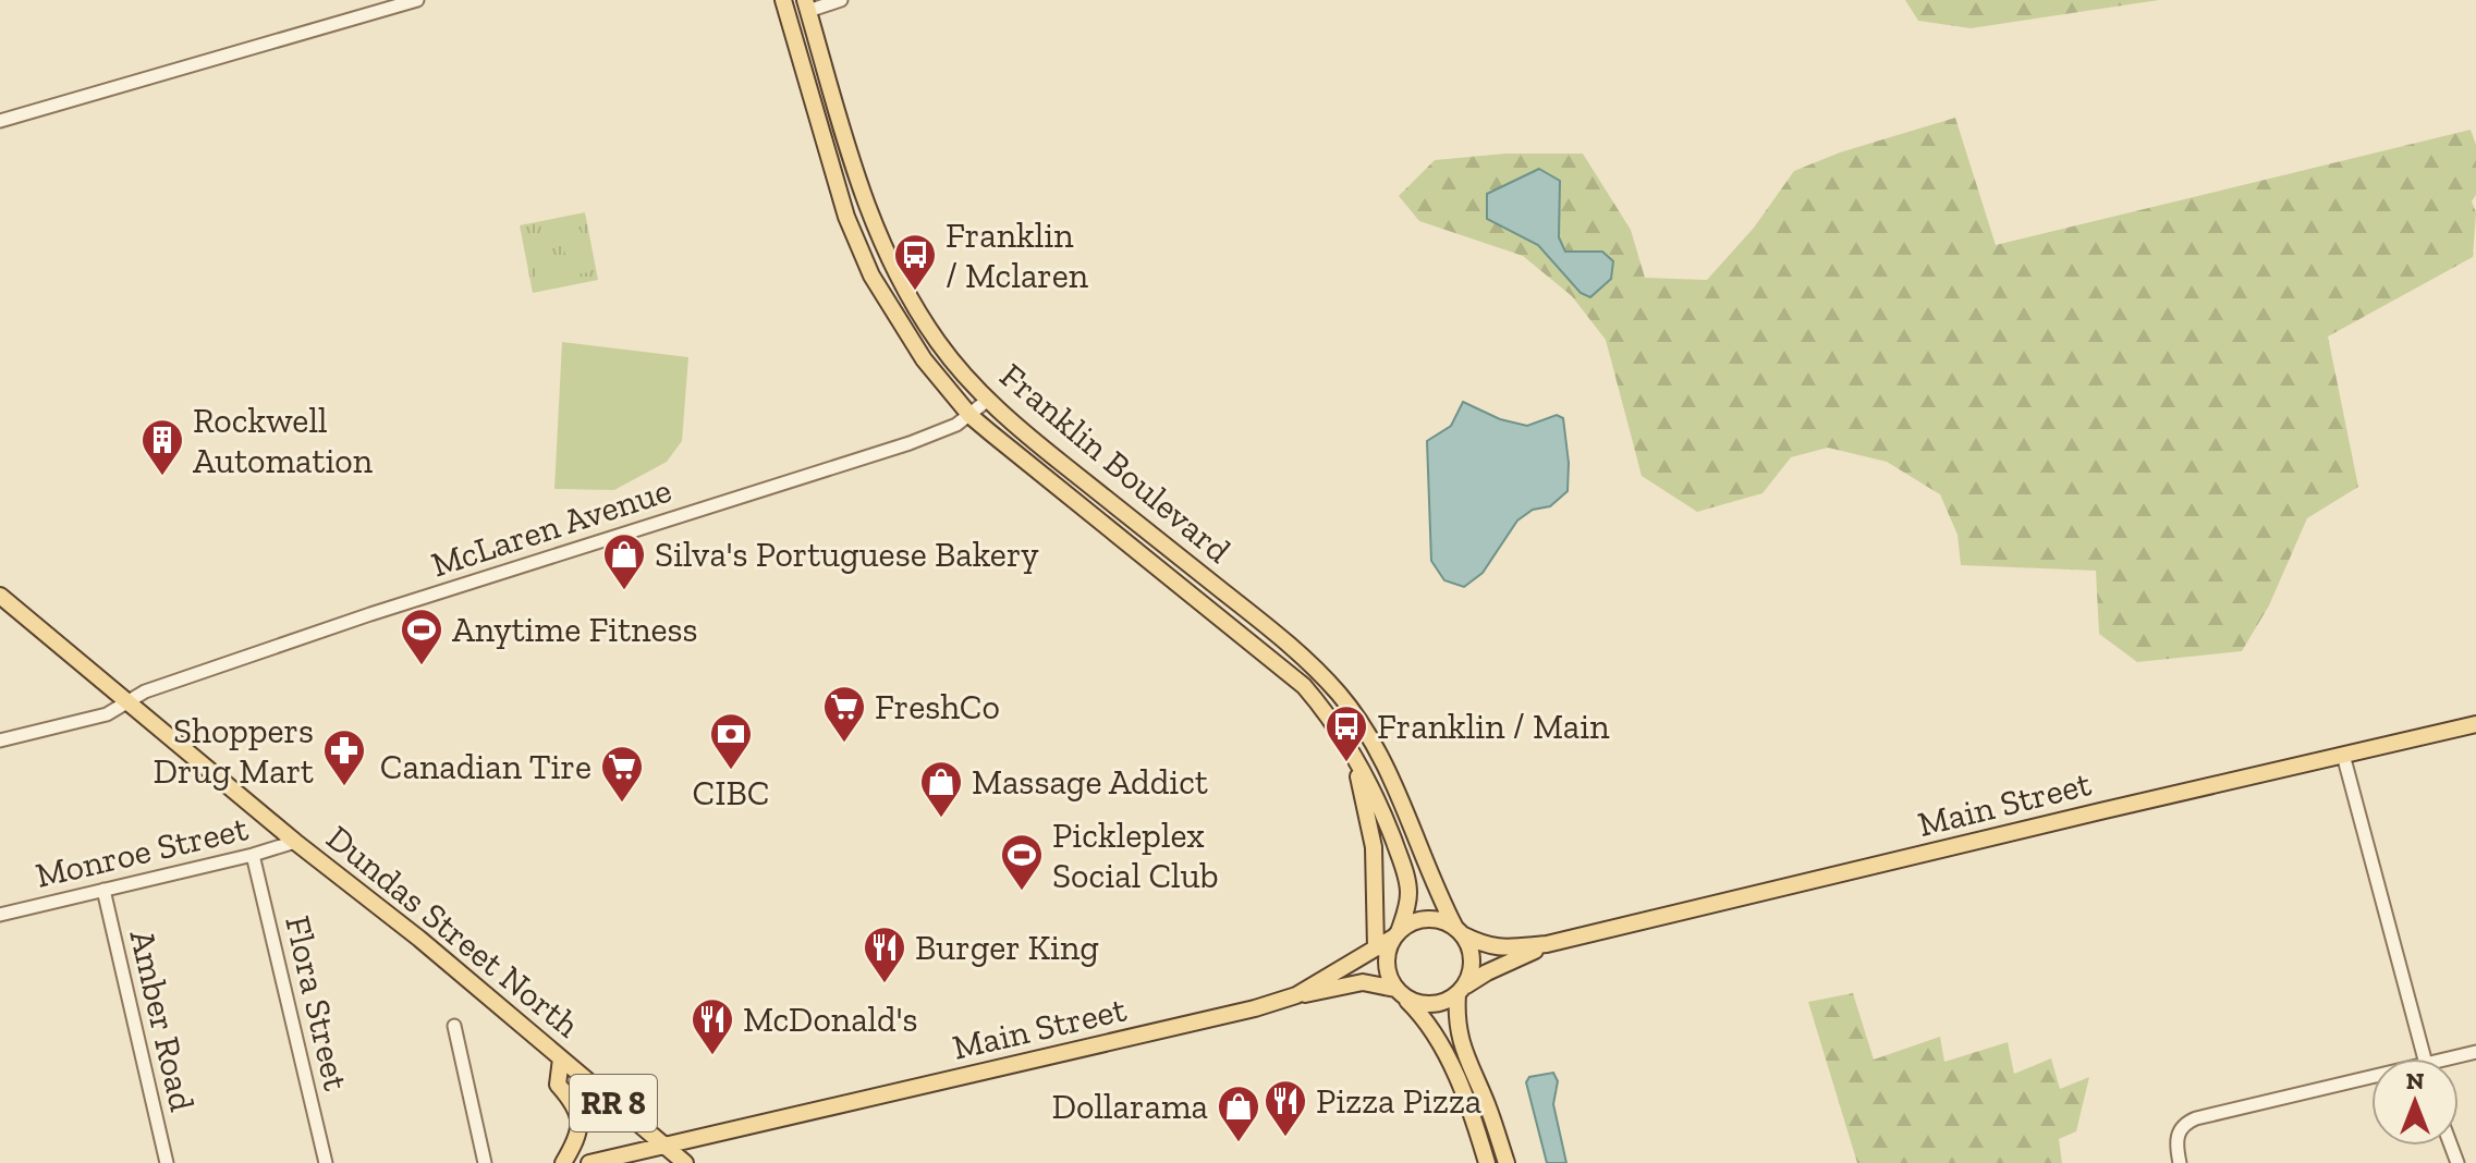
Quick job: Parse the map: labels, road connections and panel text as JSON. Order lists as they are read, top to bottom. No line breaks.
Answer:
{"streets":{"main road":["Franklin Boulevard","Main Street","Dundas Street North","RR 8"],"street":["McLaren Avenue","Monroe Street","Flora Street","Amber Road"]},"crossings":[["Franklin Boulevard","McLaren Avenue"],["Franklin Boulevard","Main Street"],["McLaren Avenue","Dundas Street North"],["Main Street","Dundas Street North"],["Main Street","RR 8"],["Monroe Street","Dundas Street North"],["Monroe Street","Flora Street"],["Monroe Street","Amber Road"],["Dundas Street North","RR 8"]],"places":{"bus stop":["Franklin / Mclaren","Franklin / Main"],"building":["Rockwell Automation"],"shop":["Silva's Portuguese Bakery","Massage Addict","Dollarama"],"sports":["Anytime Fitness","Pickleplex Social Club"],"supermarket":["FreshCo","Canadian Tire"],"bank":["CIBC"],"pharmacy":["Shoppers Drug Mart"],"restaurant":["Burger King","McDonald's","Pizza Pizza"]},"north":"top"}
